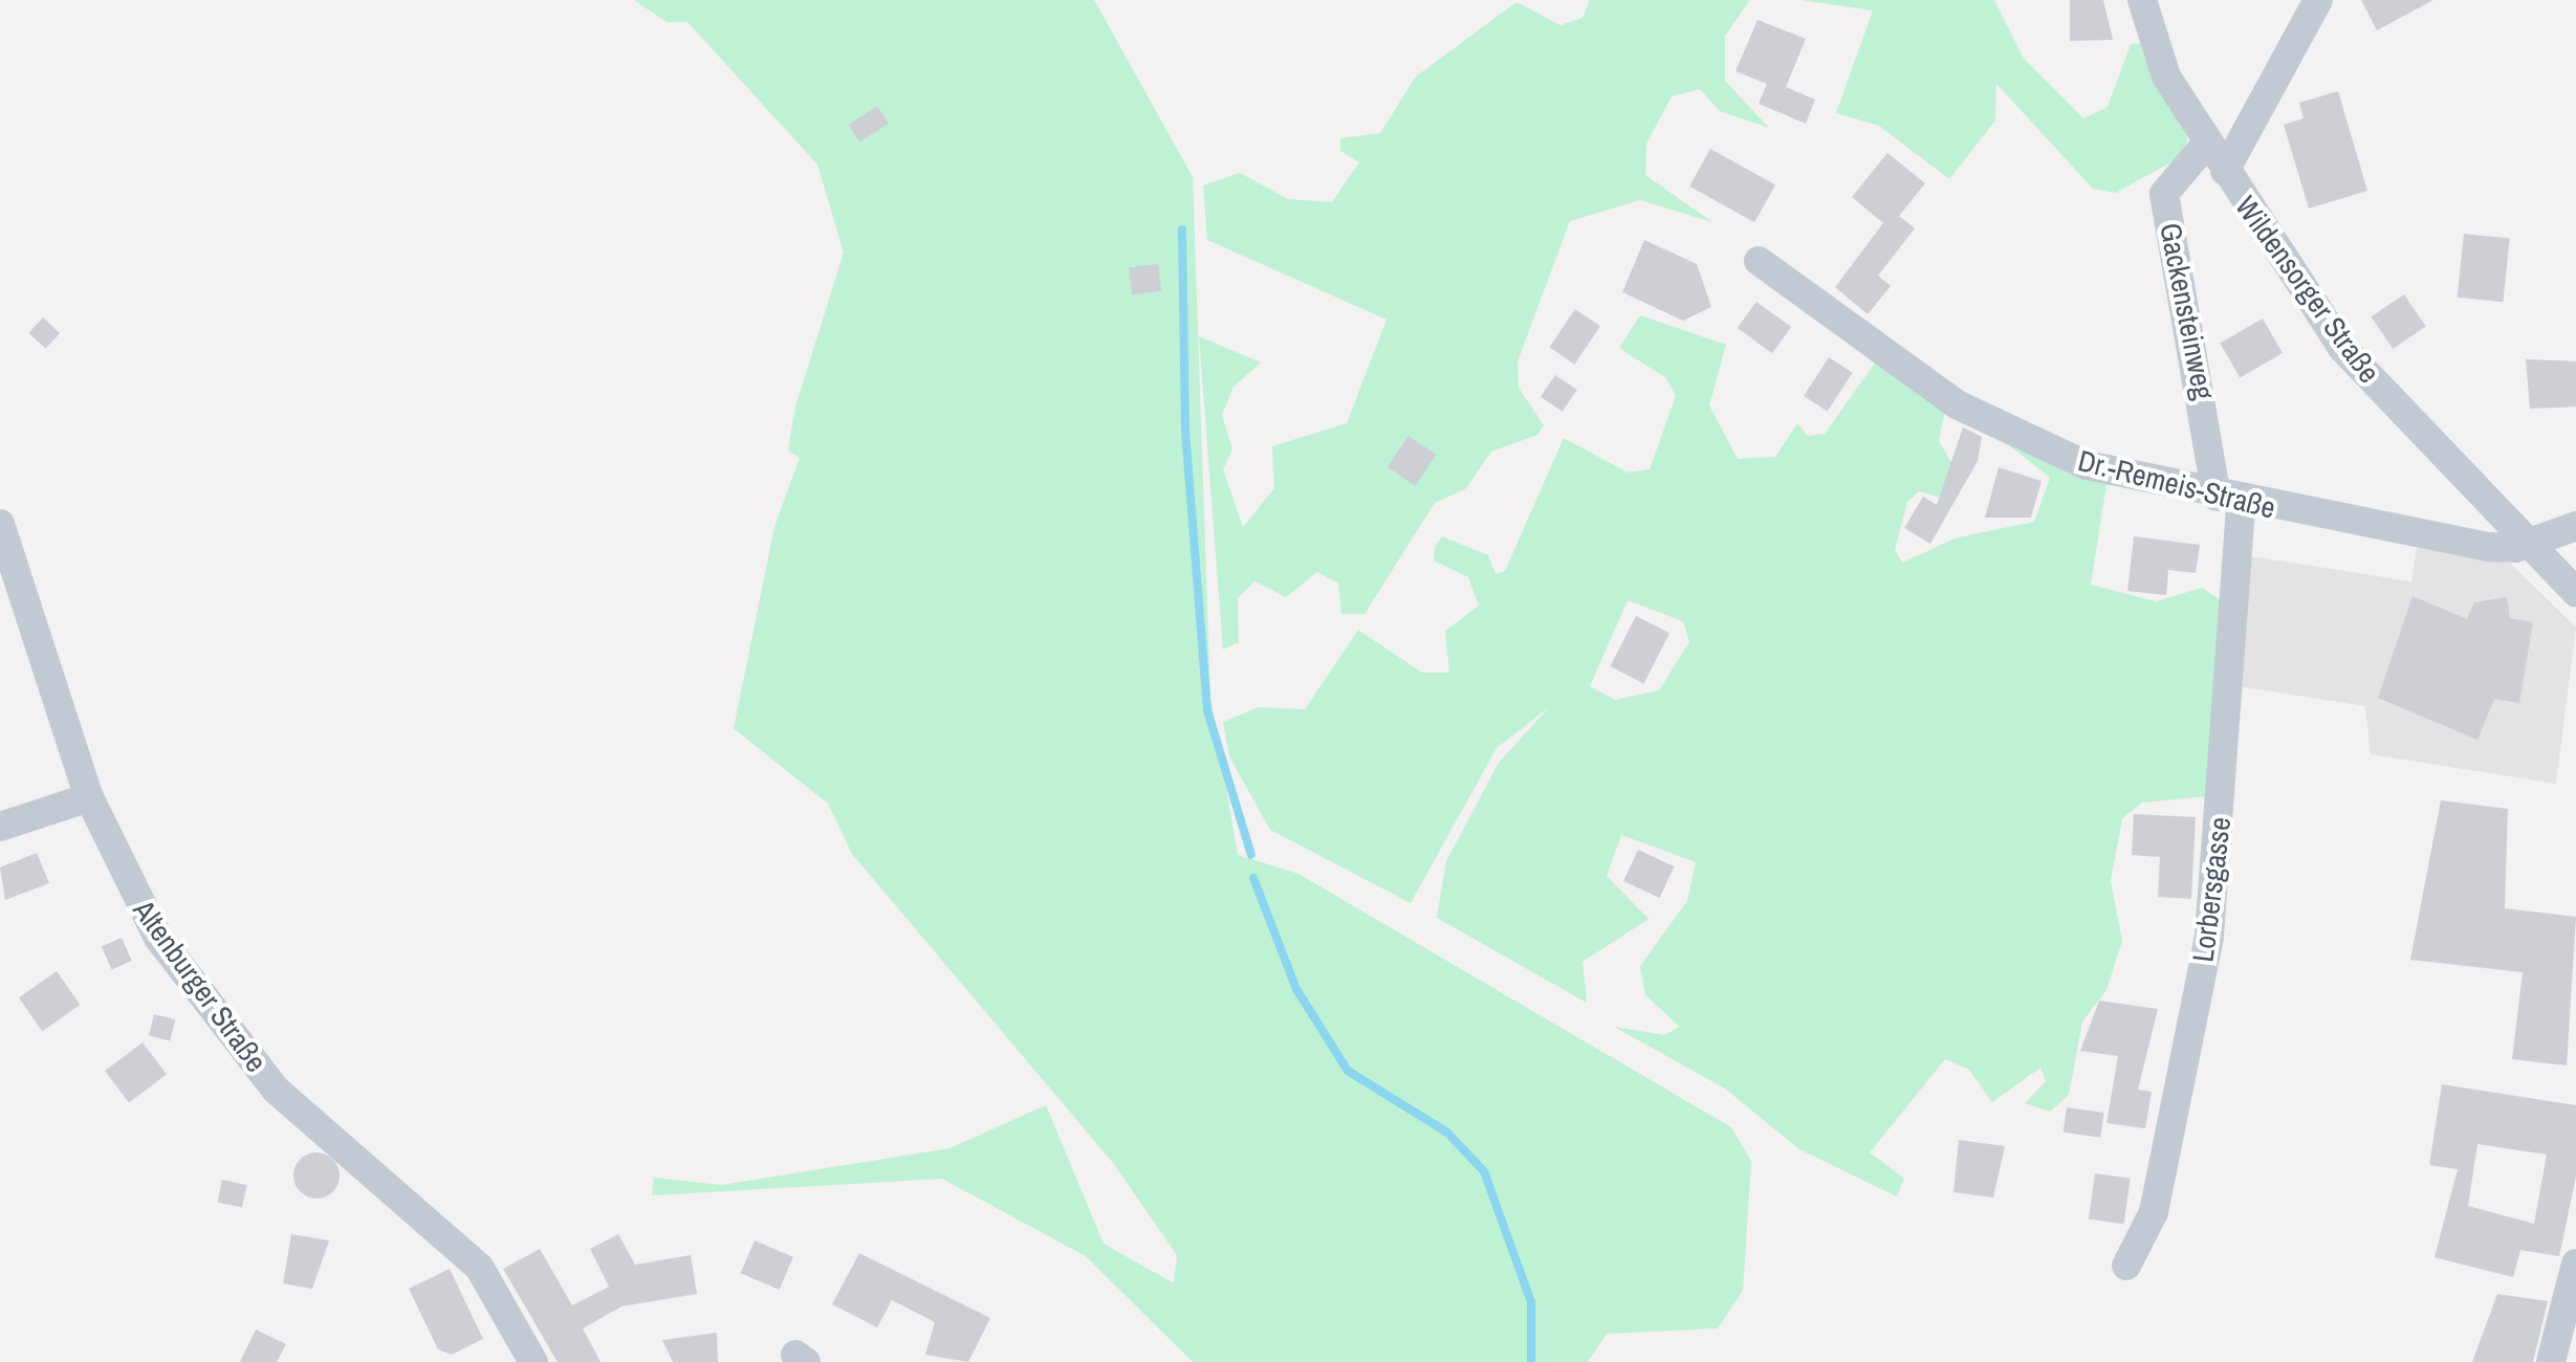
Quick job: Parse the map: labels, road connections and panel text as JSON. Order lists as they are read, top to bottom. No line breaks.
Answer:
{"streets":{"street":["Wildensorger Straße","Gackensteinweg","Dr.-Remeis-Straße","Lorbersgasse","Altenburger Straße"]},"crossings":[["Wildensorger Straße","Gackensteinweg"],["Wildensorger Straße","Dr.-Remeis-Straße"],["Gackensteinweg","Dr.-Remeis-Straße"],["Gackensteinweg","Lorbersgasse"],["Dr.-Remeis-Straße","Lorbersgasse"]]}
